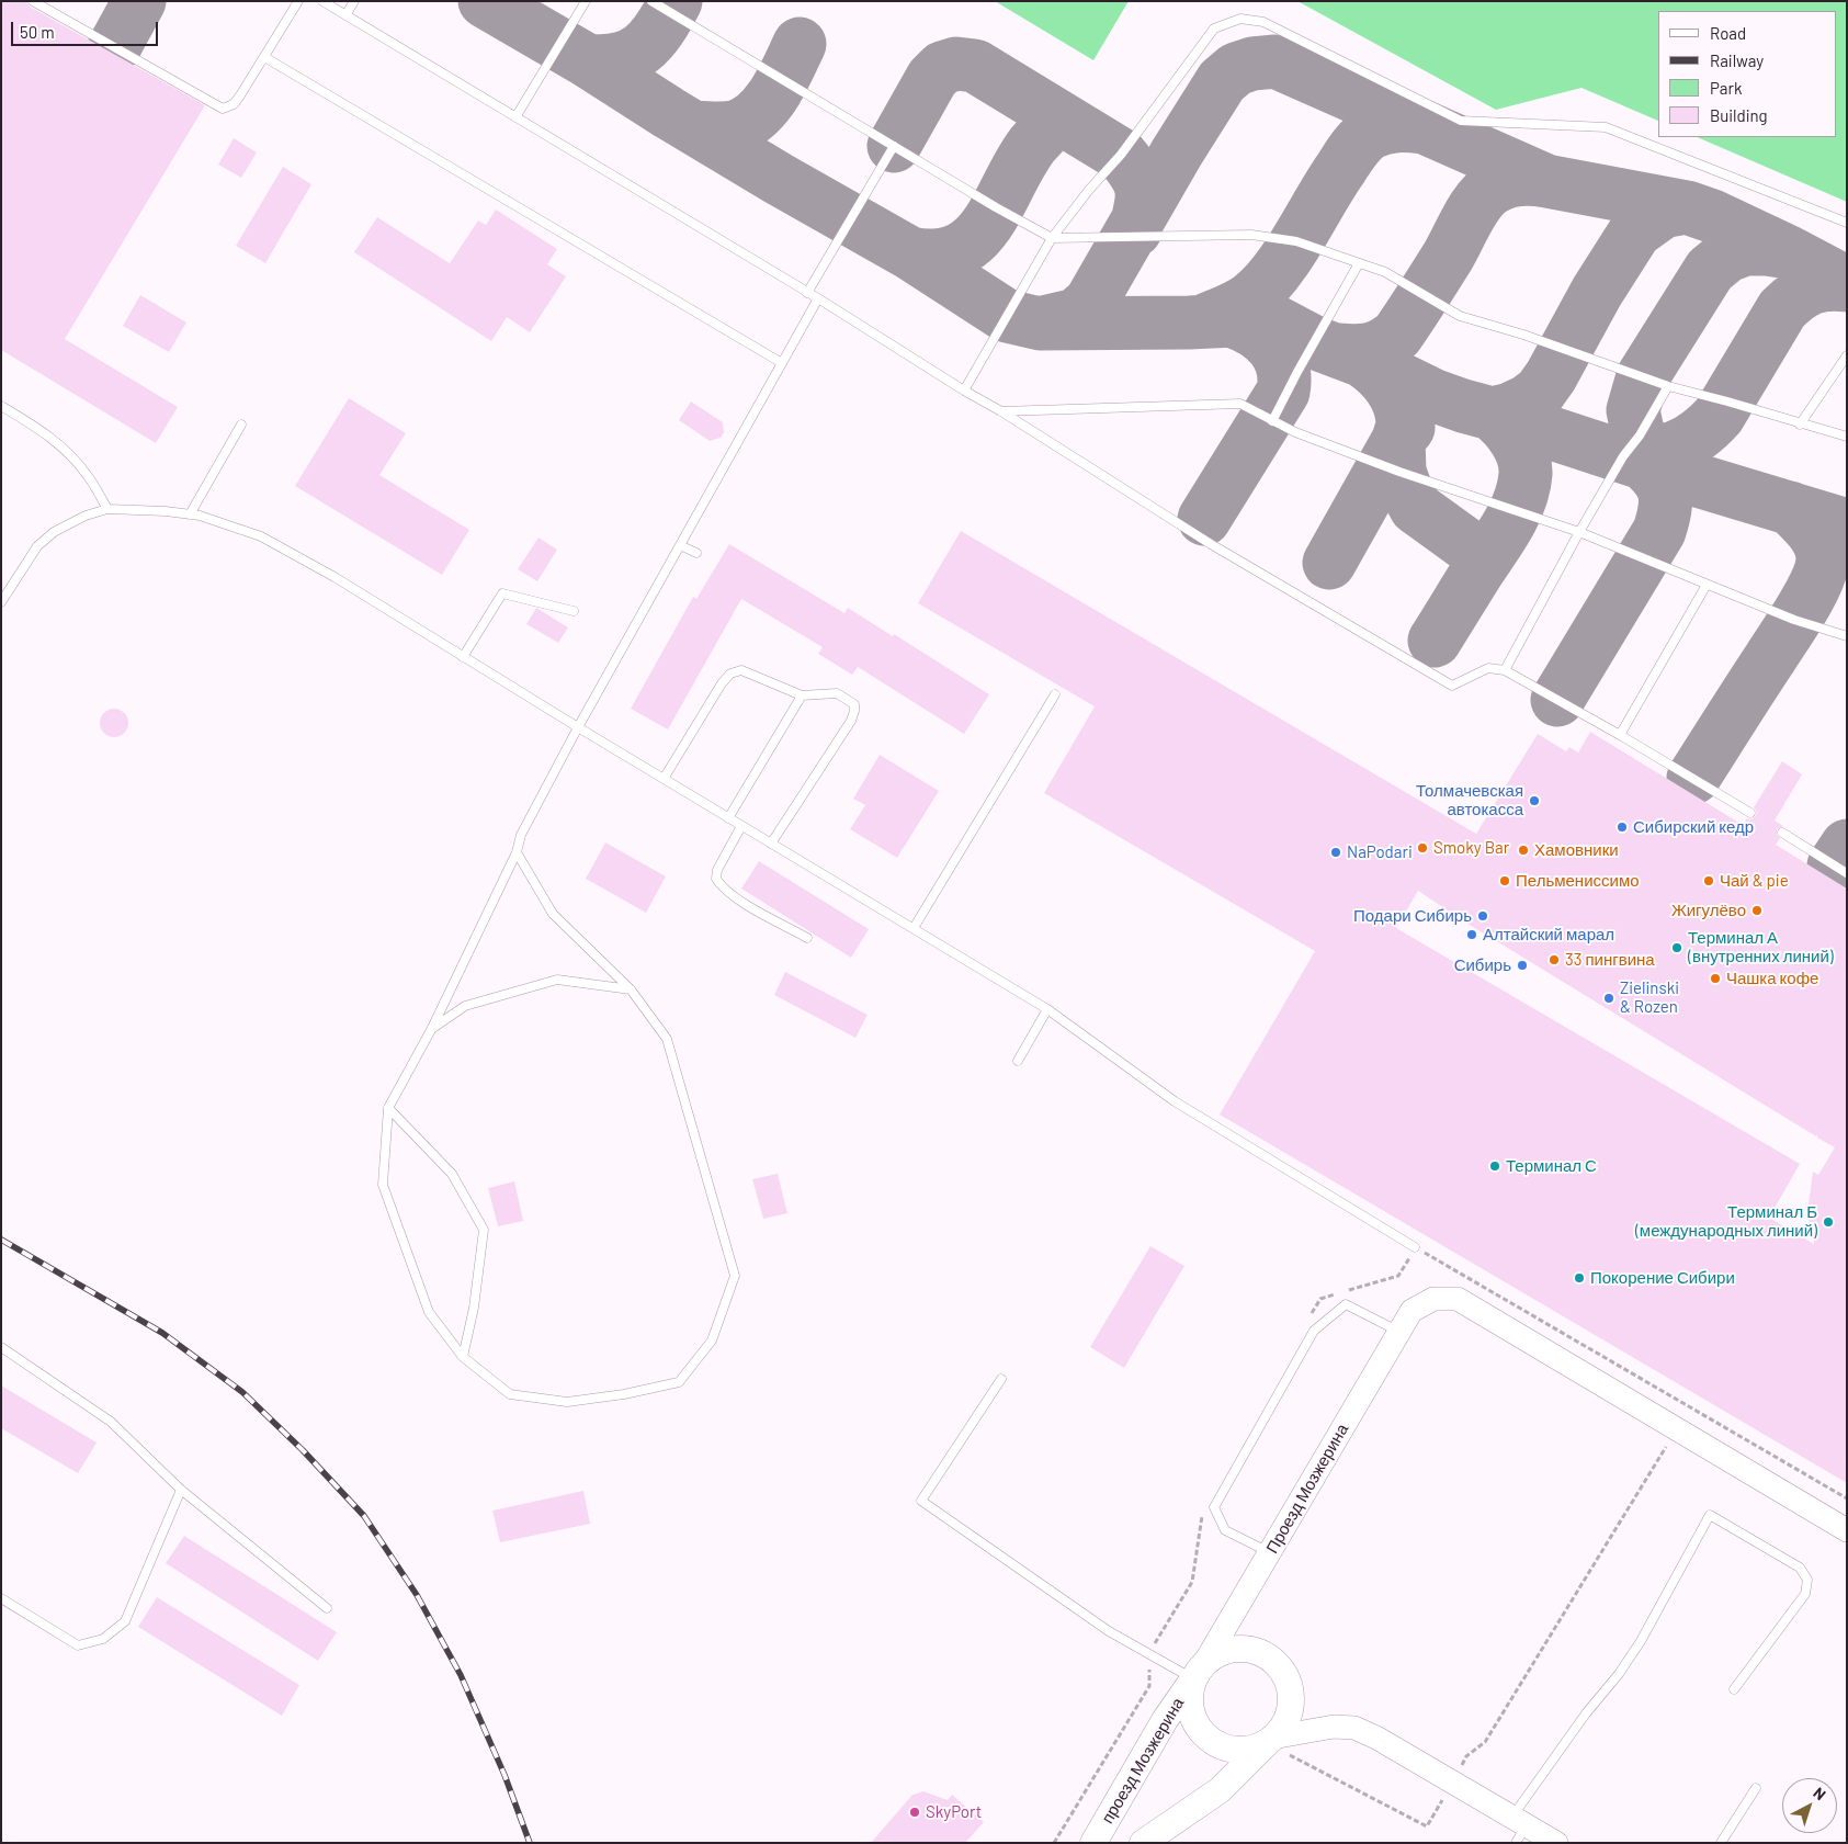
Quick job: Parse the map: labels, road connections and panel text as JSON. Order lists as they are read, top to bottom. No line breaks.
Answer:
{"streets":{"main road":["Проезд Мозжерина","проезд Мозжерина"]},"crossings":[["Проезд Мозжерина","проезд Мозжерина"]],"places":["Толмачевская автокасса","Сибирский кедр","Smoky Bar","Хамовники","NaPodari","Пельмениссимо","Чай & pie","Жигулёво","Подари Сибирь","Алтайский марал","Терминал А (внутренних линий)","33 пингвина","Сибирь","Чашка кофе","Zielinski & Rozen","Терминал С","Терминал Б (международных линий)","Покорение Сибири","SkyPort"],"legend":["Road","Railway","Park","Building"],"scale_bar":"50 m","north":"top right"}
